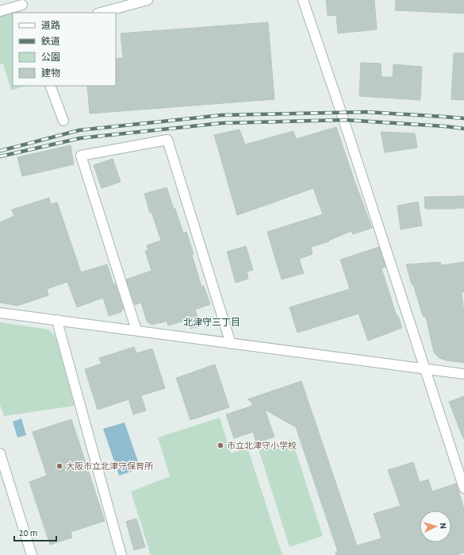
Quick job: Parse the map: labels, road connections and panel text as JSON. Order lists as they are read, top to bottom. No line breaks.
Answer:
{"districts":["北津守三丁目"],"places":["市立北津守小学校","大阪市立北津守保育所"],"legend":["道路","鉄道","公園","建物"],"scale_bar":"20 m","north":"right"}
